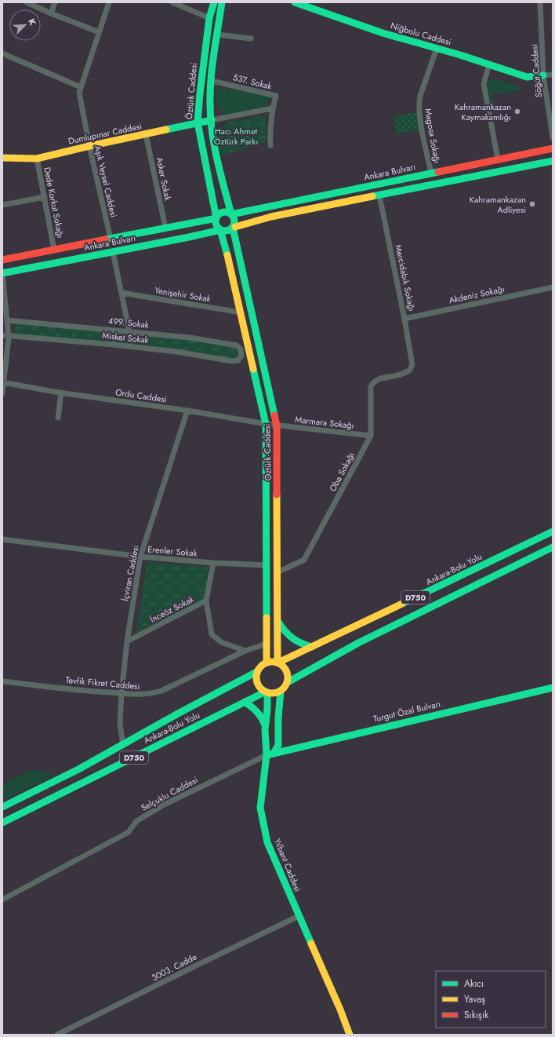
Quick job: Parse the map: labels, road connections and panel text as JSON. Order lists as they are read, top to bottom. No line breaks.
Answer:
{"streets":{"main road":["Niğbolu Caddesi","Öztürk Caddesi","Dumlupınar Caddesi","Ankara Bulvarı","Ankara-Bolu Yolu","D750","Turgut Özal Bulvarı","Yılbant Caddesi"],"street":["Söğüt Caddesi","537. Sokak","Magosa Sokağı","Asker Sokak","Aşık Veysel Caddesi","Dede Korkut Sokağı","Mercidabık Sokağı","Yenişehir Sokak","Akdeniz Sokağı","499. Sokak","Misket Sokak","Ordu Caddesi","Marmara Sokağı","Oba Sokağı","Erenler Sokak","İçviran Caddesi","İnceöz Sokak","Tevfik Fikret Caddesi","Selçuklu Caddesi","3003. Cadde"]},"crossings":[["Niğbolu Caddesi","Söğüt Caddesi"],["Niğbolu Caddesi","Magosa Sokağı"],["Öztürk Caddesi","Dumlupınar Caddesi"],["Öztürk Caddesi","Ankara Bulvarı"],["Öztürk Caddesi","Yenişehir Sokak"],["Öztürk Caddesi","Ordu Caddesi"],["Öztürk Caddesi","Marmara Sokağı"],["Öztürk Caddesi","Oba Sokağı"],["Öztürk Caddesi","Erenler Sokak"],["Öztürk Caddesi","Ankara-Bolu Yolu"],["Öztürk Caddesi","D750"],["Öztürk Caddesi","Tevfik Fikret Caddesi"],["Öztürk Caddesi","Yılbant Caddesi"],["Dumlupınar Caddesi","Asker Sokak"],["Dumlupınar Caddesi","Aşık Veysel Caddesi"],["Dumlupınar Caddesi","Dede Korkut Sokağı"],["Magosa Sokağı","Ankara Bulvarı"],["Ankara Bulvarı","Asker Sokak"],["Ankara Bulvarı","Aşık Veysel Caddesi"],["Ankara Bulvarı","Dede Korkut Sokağı"],["Ankara Bulvarı","Mercidabık Sokağı"],["Mercidabık Sokağı","Akdeniz Sokağı"],["Mercidabık Sokağı","Oba Sokağı"],["499. Sokak","Misket Sokak"],["Ordu Caddesi","Marmara Sokağı"],["Ordu Caddesi","İçviran Caddesi"],["Marmara Sokağı","Oba Sokağı"],["Erenler Sokak","İçviran Caddesi"],["Erenler Sokak","İnceöz Sokak"],["Ankara-Bolu Yolu","İçviran Caddesi"],["Ankara-Bolu Yolu","D750"],["Ankara-Bolu Yolu","Yılbant Caddesi"],["İçviran Caddesi","İnceöz Sokak"],["İçviran Caddesi","Tevfik Fikret Caddesi"],["D750","Yılbant Caddesi"],["Turgut Özal Bulvarı","Selçuklu Caddesi"],["Turgut Özal Bulvarı","Yılbant Caddesi"],["Selçuklu Caddesi","Yılbant Caddesi"],["Yılbant Caddesi","3003. Cadde"]],"parks":["Hacı Ahmet Öztürk Parkı"],"places":["Kahramankazan Kaymakamlığı","Kahramankazan Adliyesi"],"legend":["Akıcı","Yavaş","Sıkışık"],"north":"top right"}
